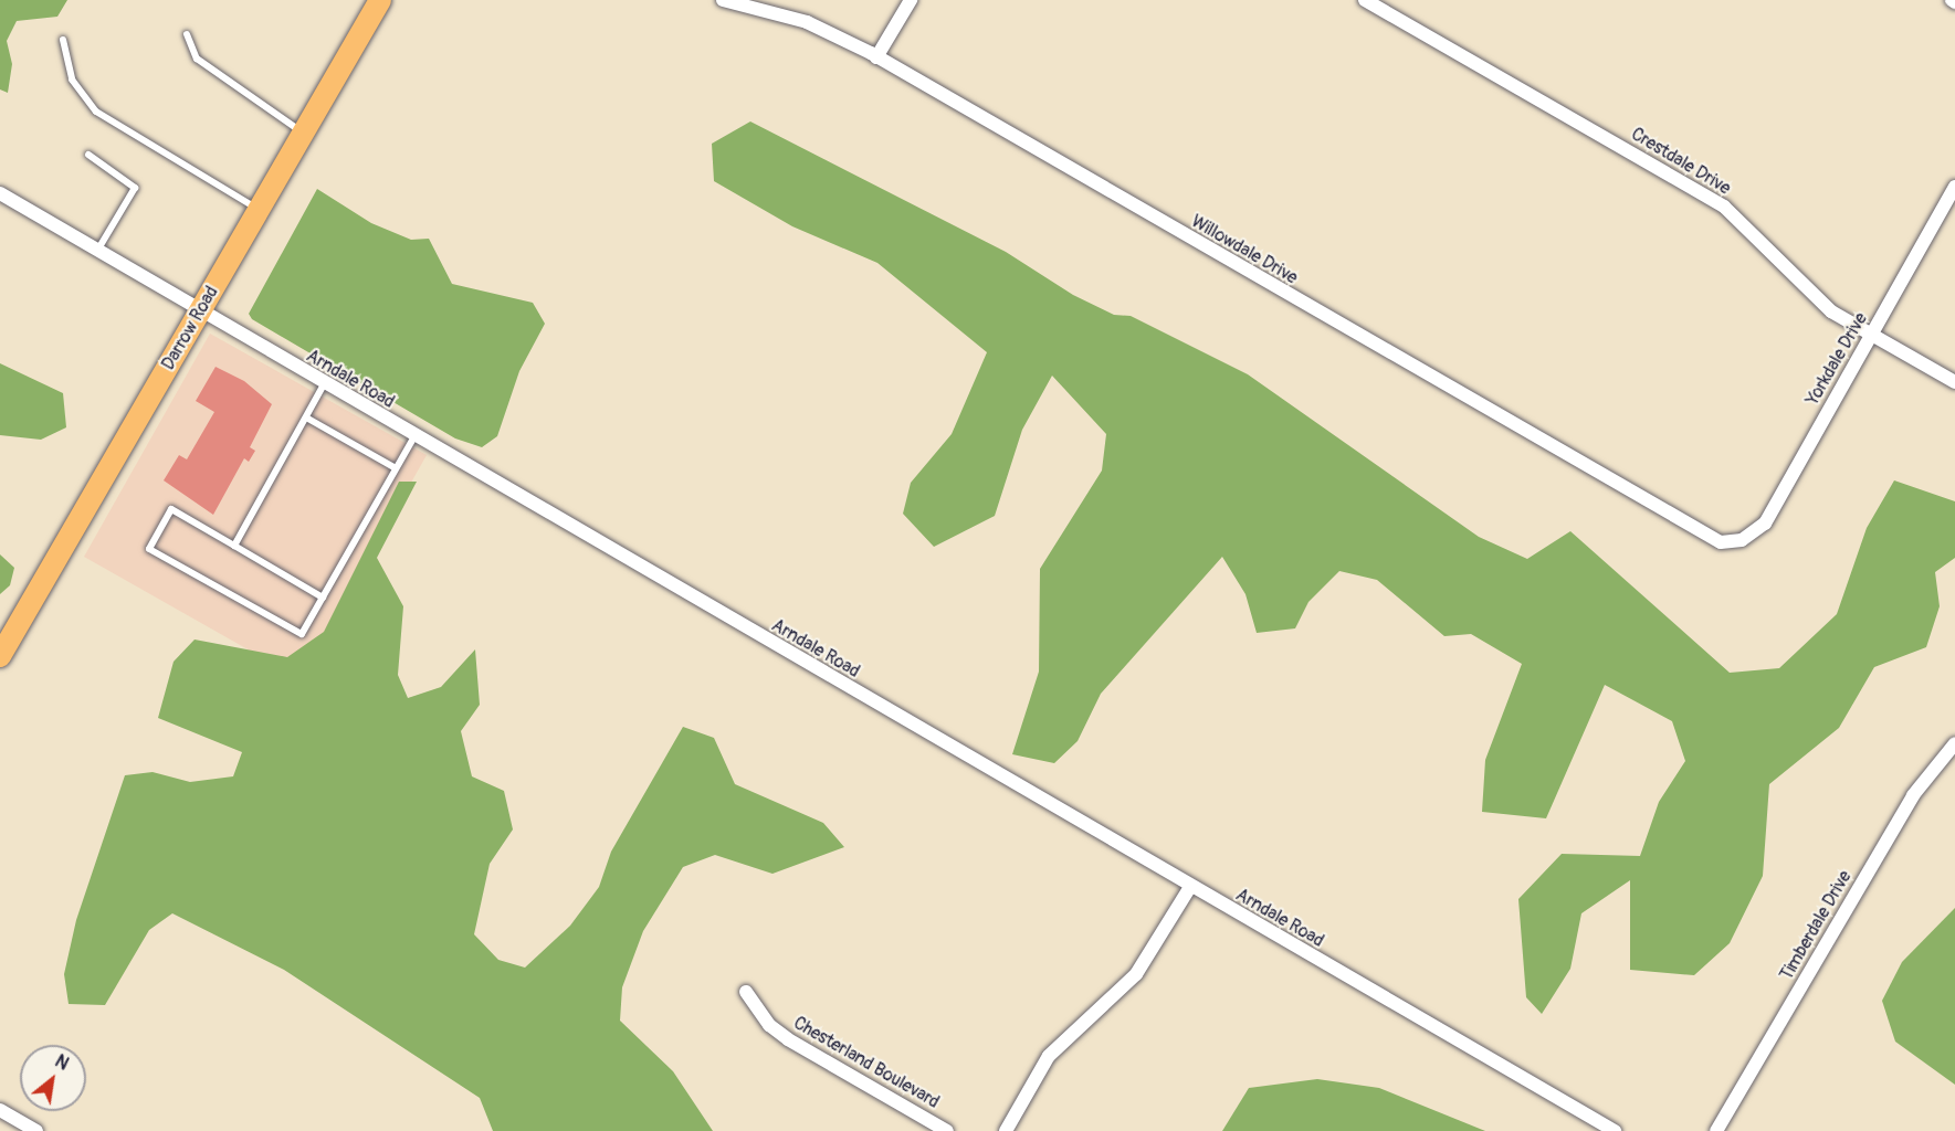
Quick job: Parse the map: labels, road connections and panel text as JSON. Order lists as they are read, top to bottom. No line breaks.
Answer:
{"streets":{"main road":["Darrow Road"],"street":["Crestdale Drive","Willowdale Drive","Yorkdale Drive","Arndale Road","Timberdale Drive","Chesterland Boulevard"]},"crossings":[["Crestdale Drive","Yorkdale Drive"],["Willowdale Drive","Yorkdale Drive"],["Darrow Road","Arndale Road"]],"north":"top right"}
